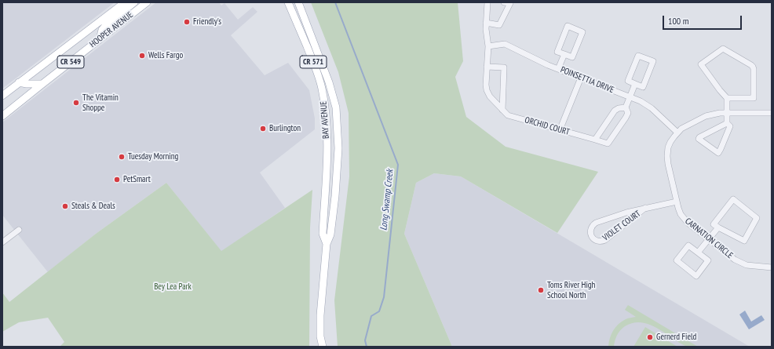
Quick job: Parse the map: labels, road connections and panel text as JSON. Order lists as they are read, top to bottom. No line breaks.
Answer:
{"streets":{"main road":["HOOPER AVENUE","CR 549","CR 571","BAY AVENUE"],"street":["POINSETTIA DRIVE","ORCHID COURT","VIOLET COURT","CARNATION CIRCLE"]},"crossings":[["POINSETTIA DRIVE","ORCHID COURT"],["POINSETTIA DRIVE","CARNATION CIRCLE"],["VIOLET COURT","CARNATION CIRCLE"]],"water":["Long Swamp Creek"],"parks":["Bey Lea Park"],"places":["Friendly's","Wells Fargo","The Vitamin Shoppe","Burlington","Tuesday Morning","PetSmart","Steals & Deals","Toms River High School North","Gernerd Field"],"scale_bar":"100 m"}
